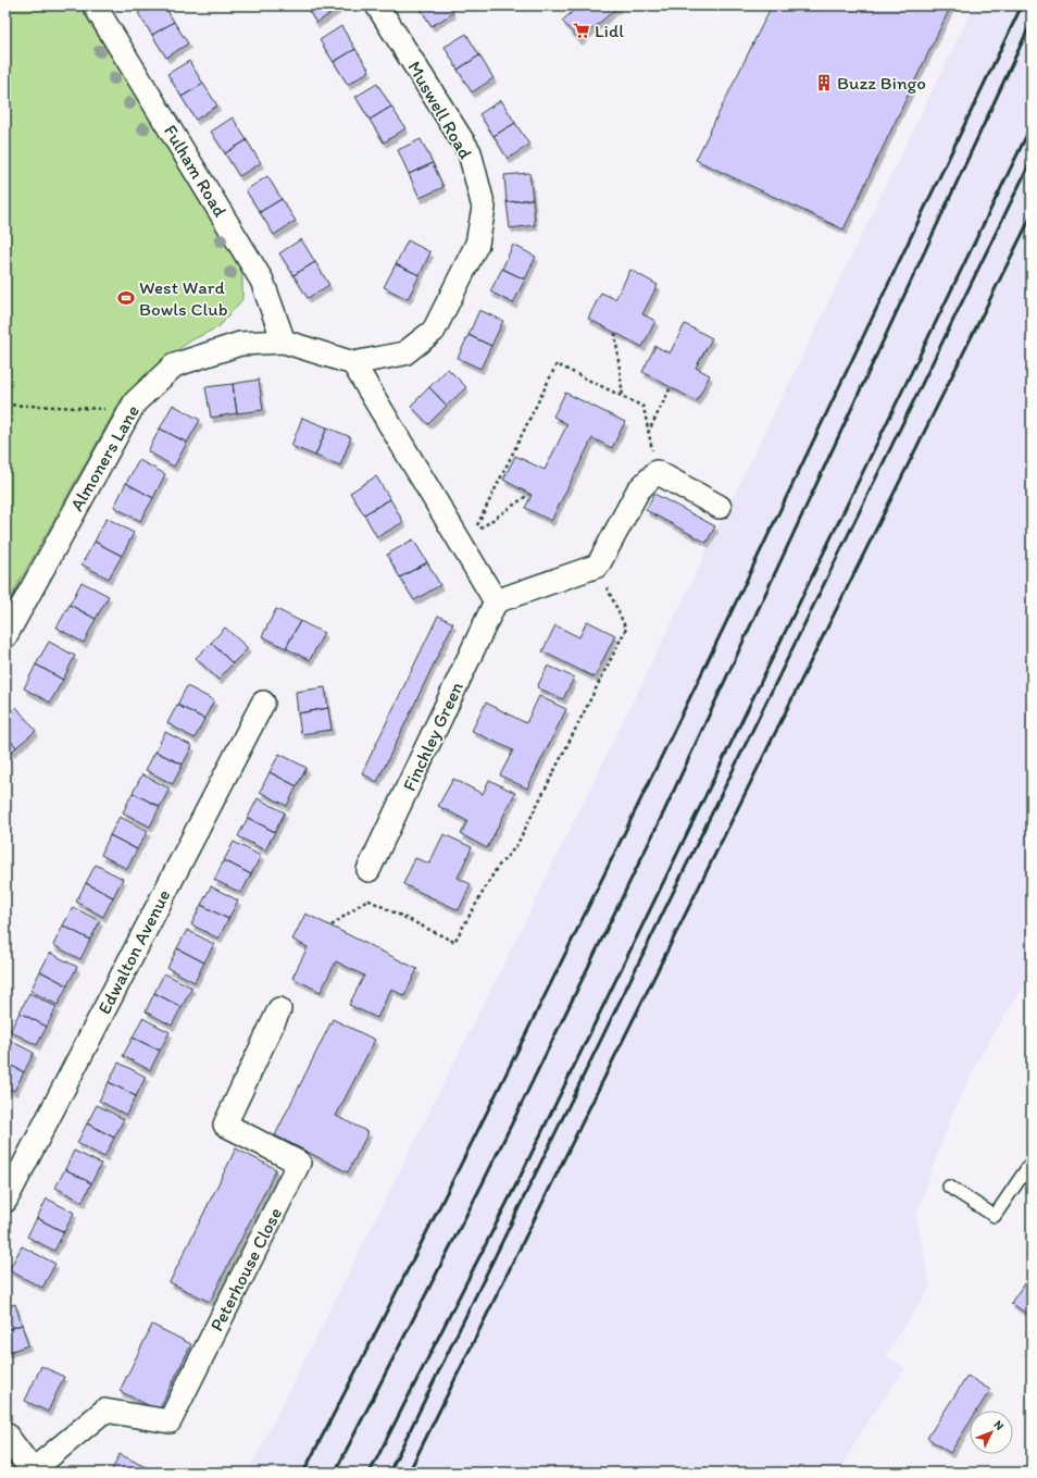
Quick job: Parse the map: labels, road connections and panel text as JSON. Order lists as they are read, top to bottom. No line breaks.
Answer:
{"streets":{"street":["Muswell Road","Fulham Road","Almoners Lane","Finchley Green","Edwalton Avenue","Peterhouse Close"]},"crossings":[["Fulham Road","Almoners Lane"]],"places":{"supermarket":["Lidl"],"building":["Buzz Bingo"],"sports":["West Ward Bowls Club"]},"north":"top right"}
